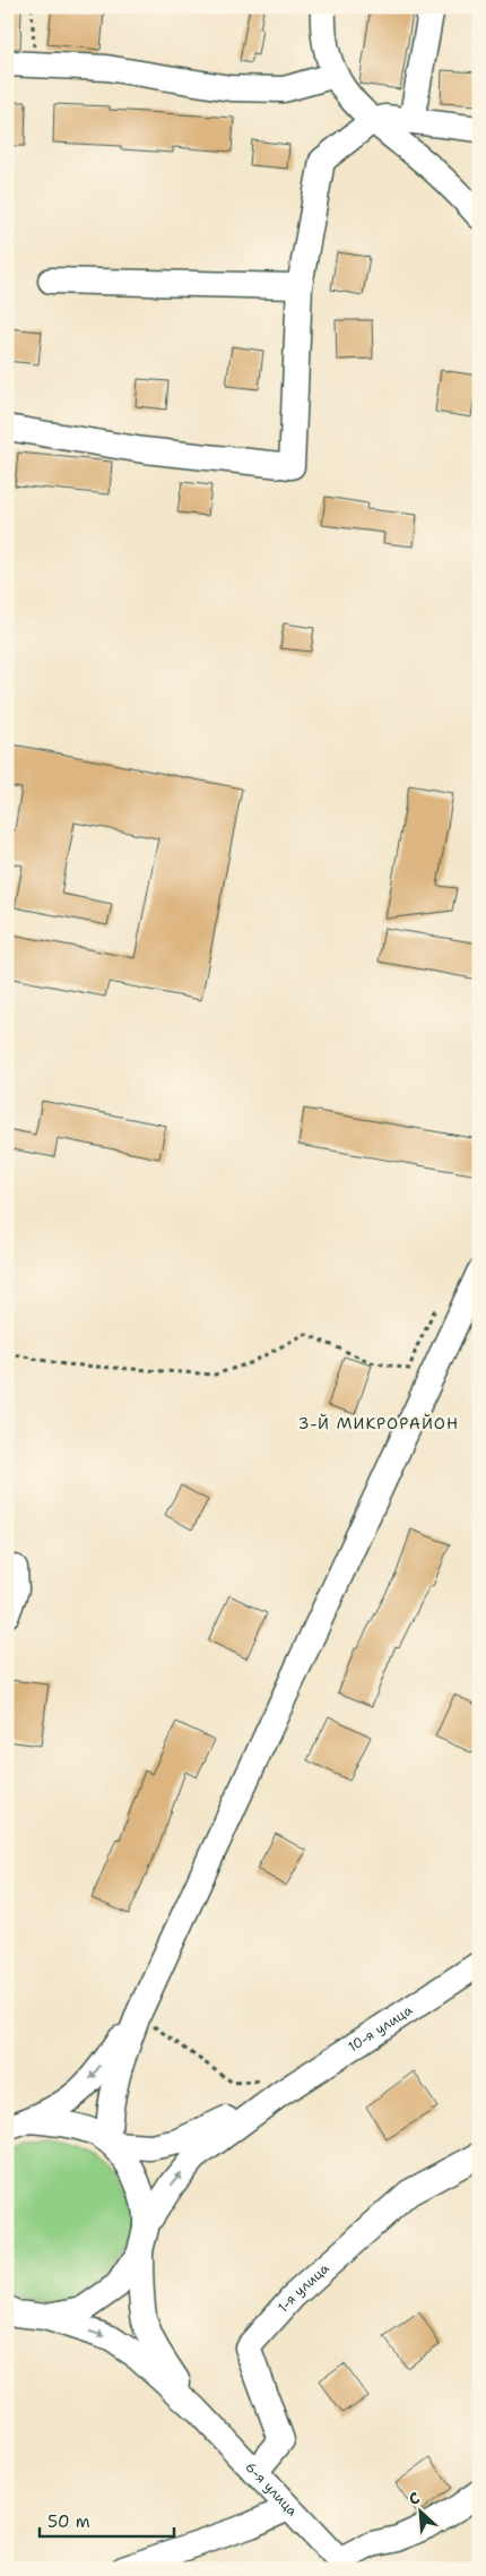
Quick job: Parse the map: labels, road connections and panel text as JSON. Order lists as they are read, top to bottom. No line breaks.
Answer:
{"streets":{"street":["10-я улица","1-я улица","6-я улица"]},"crossings":[["1-я улица","6-я улица"]],"districts":["3-Й МИКРОРАЙОН"],"scale_bar":"50 m","north":"top left"}
